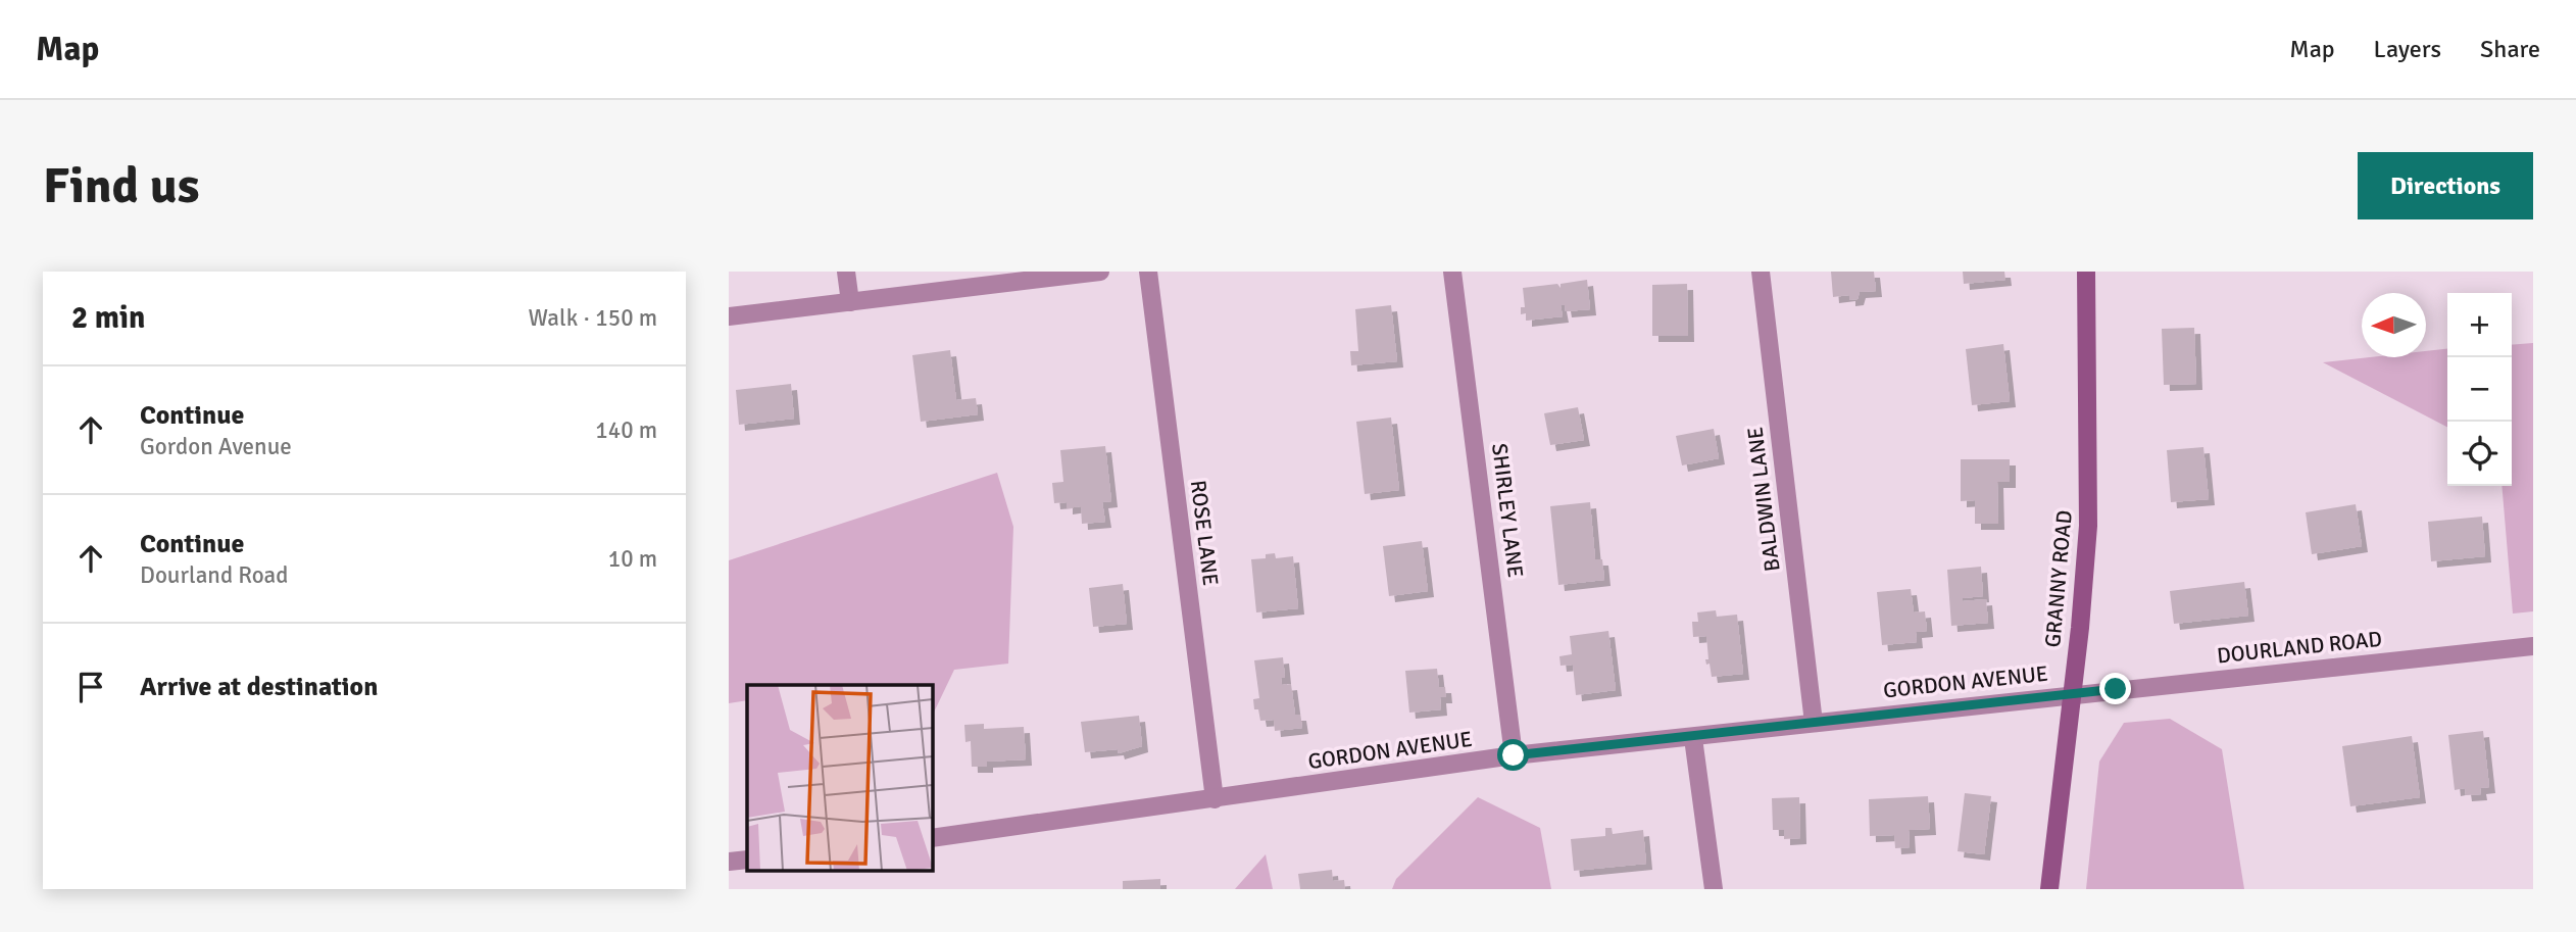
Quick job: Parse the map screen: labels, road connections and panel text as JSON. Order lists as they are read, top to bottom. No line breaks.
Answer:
{"streets":{"street":["BALDWIN LANE","SHIRLEY LANE","ROSE LANE","GRANNY ROAD","DOURLAND ROAD","GORDON AVENUE"]},"crossings":[["BALDWIN LANE","GORDON AVENUE"],["SHIRLEY LANE","GORDON AVENUE"],["ROSE LANE","GORDON AVENUE"],["GRANNY ROAD","DOURLAND ROAD"],["GRANNY ROAD","GORDON AVENUE"],["DOURLAND ROAD","GORDON AVENUE"]],"north":"left","page":{"header":"Map","nav":["Map","Layers","Share"],"buttons":"Directions","title":"Find us","heading":["2 min","Walk · 150 m"],"map_buttons":["+","−"],"list":[["Continue","Gordon Avenue","140 m"],["Continue","Dourland Road","10 m"],"Arrive at destination"]}}
